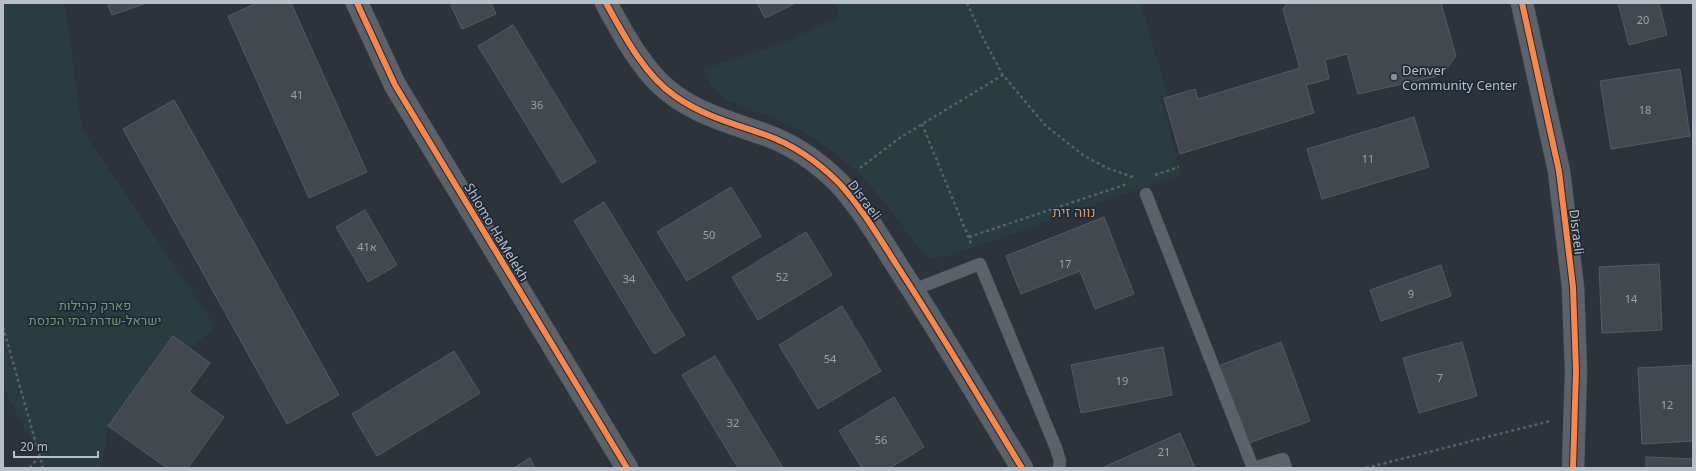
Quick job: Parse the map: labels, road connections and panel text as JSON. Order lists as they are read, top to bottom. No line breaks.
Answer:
{"streets":{"street":["Disraeli","Shlomo HaMelekh"]},"districts":["נווה זית"],"parks":["פארק קהילות ישראל-שדרת בתי הכנסת"],"places":["Denver Community Center"],"house_numbers":["20","41","36","18","11","50","41א","17","52","34","9","14","54","7","19","12","32","56","21"],"scale_bar":"20 m"}
